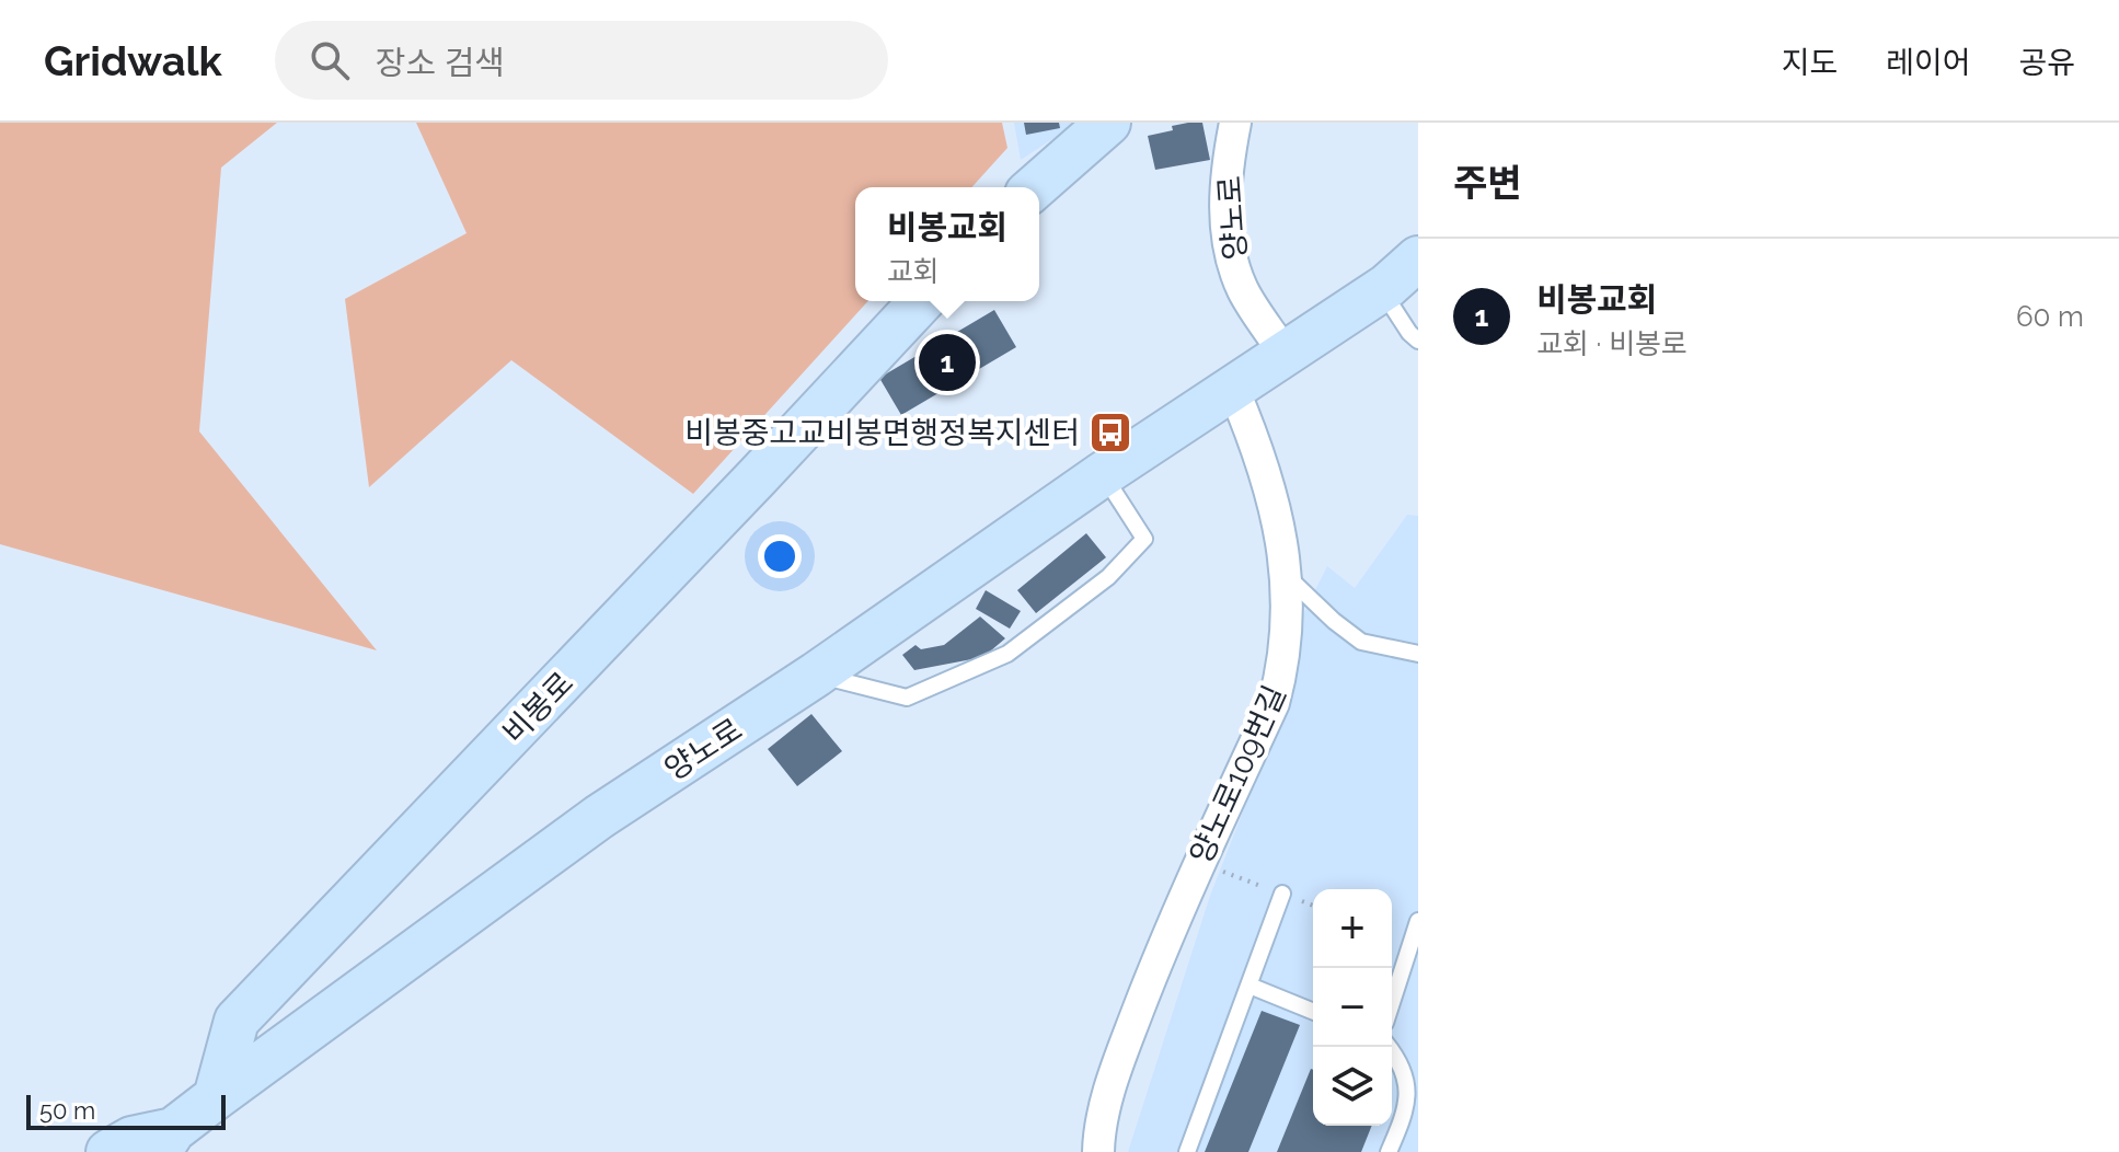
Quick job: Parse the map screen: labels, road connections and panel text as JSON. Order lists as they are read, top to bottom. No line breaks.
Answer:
{"streets":{"street":["양노로","비봉로","양노로109번길"]},"crossings":[["양노로","비봉로"],["양노로","양노로109번길"]],"places":{"bus stop":["비봉중고교비봉면행정복지센터"]},"scale_bar":"50 m","page":{"header":"Gridwalk","search":"장소 검색","nav":["지도","레이어","공유"],"heading":"주변","popup":["비봉교회","교회"],"list":[{"mark":"1","name":"비봉교회","note":"교회 · 비봉로","value":"60 m"}],"pins":"1","map_buttons":["+","−"],"scale":"50 m"}}
